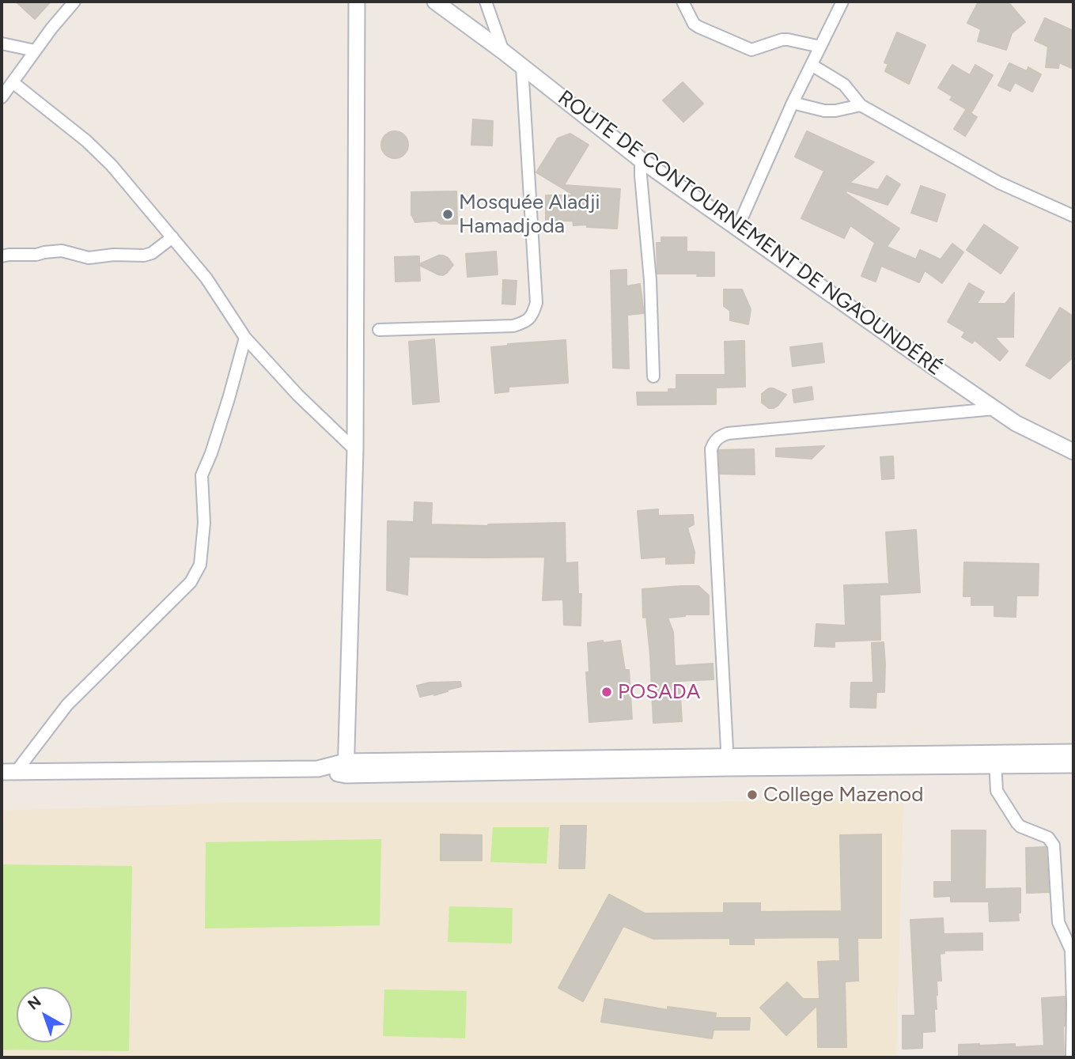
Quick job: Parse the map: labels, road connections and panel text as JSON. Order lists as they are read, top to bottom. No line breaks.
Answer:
{"streets":{"street":["ROUTE DE CONTOURNEMENT DE NGAOUNDÉRÉ"]},"places":["Mosquée Aladji Hamadjoda","POSADA","College Mazenod"],"north":"top left"}
